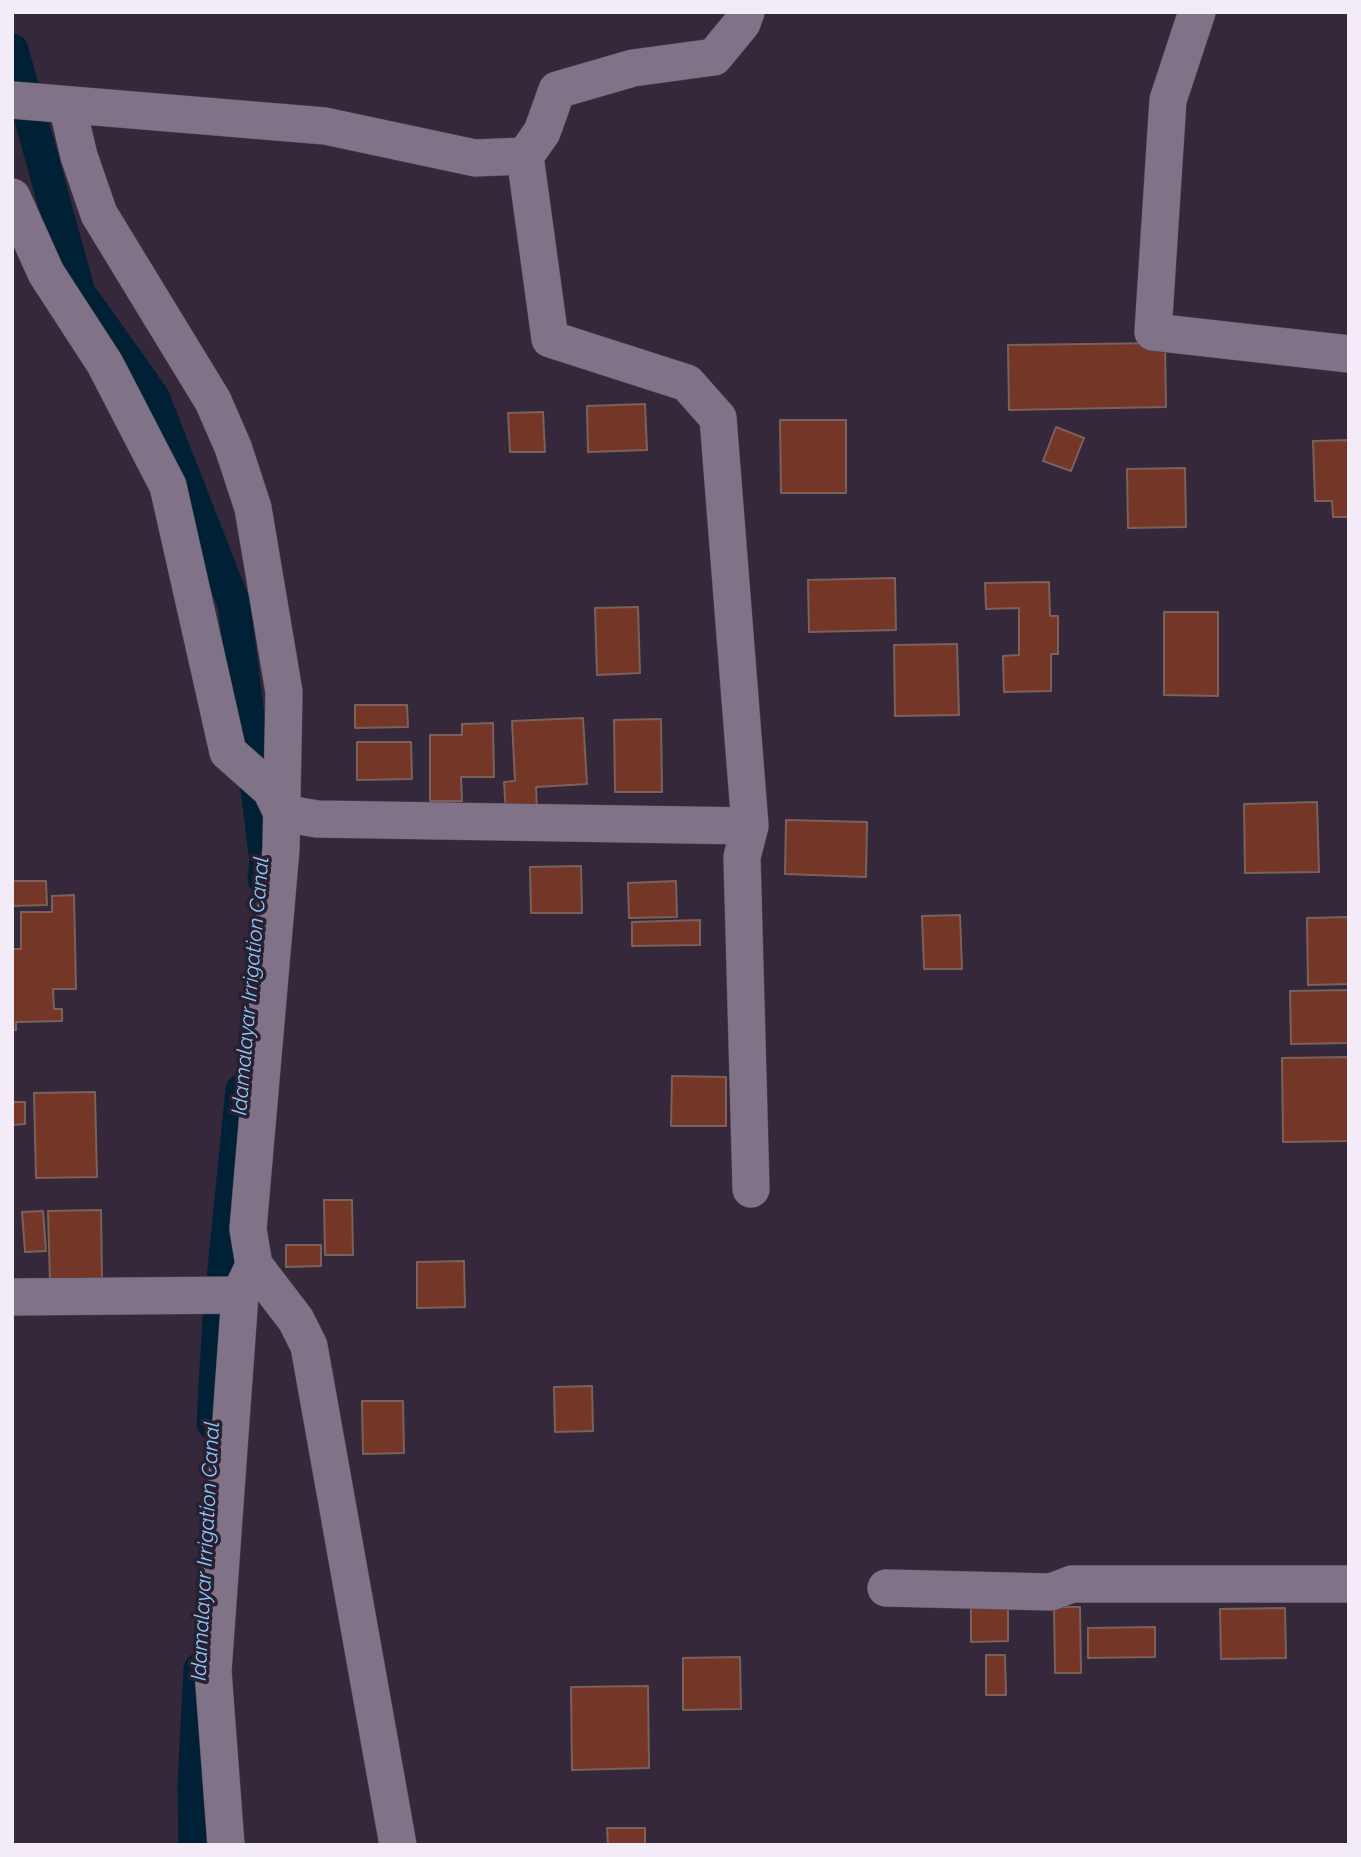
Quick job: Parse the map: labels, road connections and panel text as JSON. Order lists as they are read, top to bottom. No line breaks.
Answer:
{"water":["Idamalayar Irrigation Canal"]}
